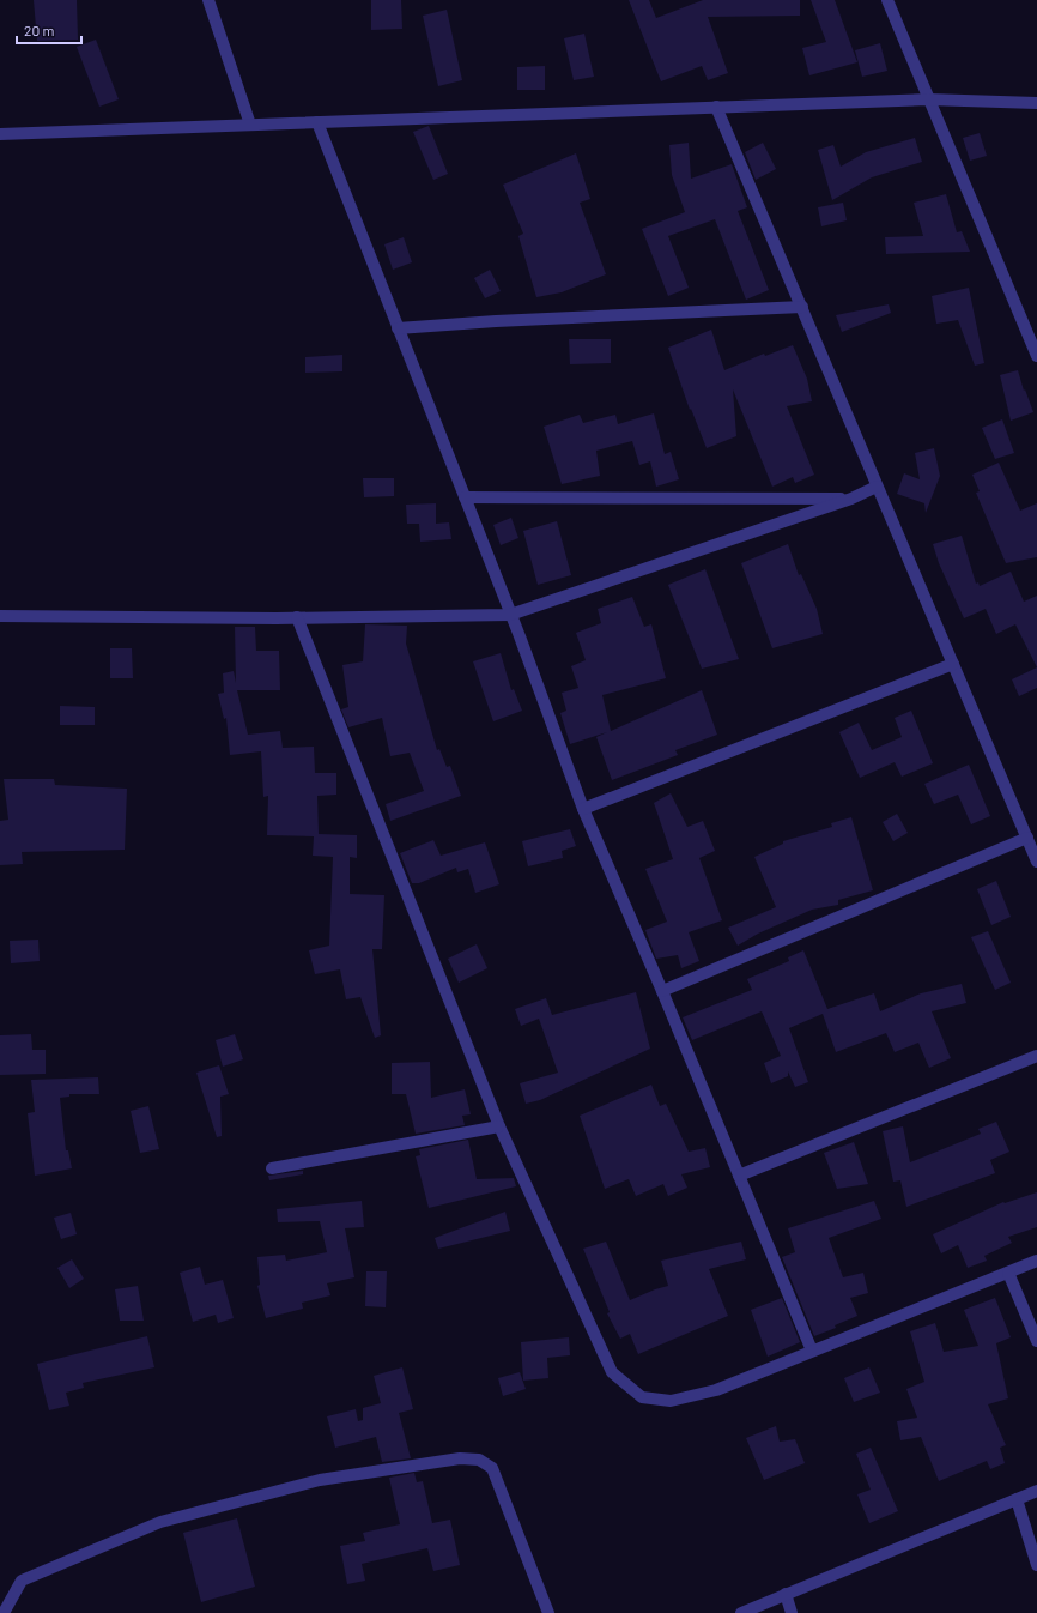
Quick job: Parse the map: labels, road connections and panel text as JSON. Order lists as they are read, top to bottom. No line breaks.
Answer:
{"scale_bar":"20 m"}
